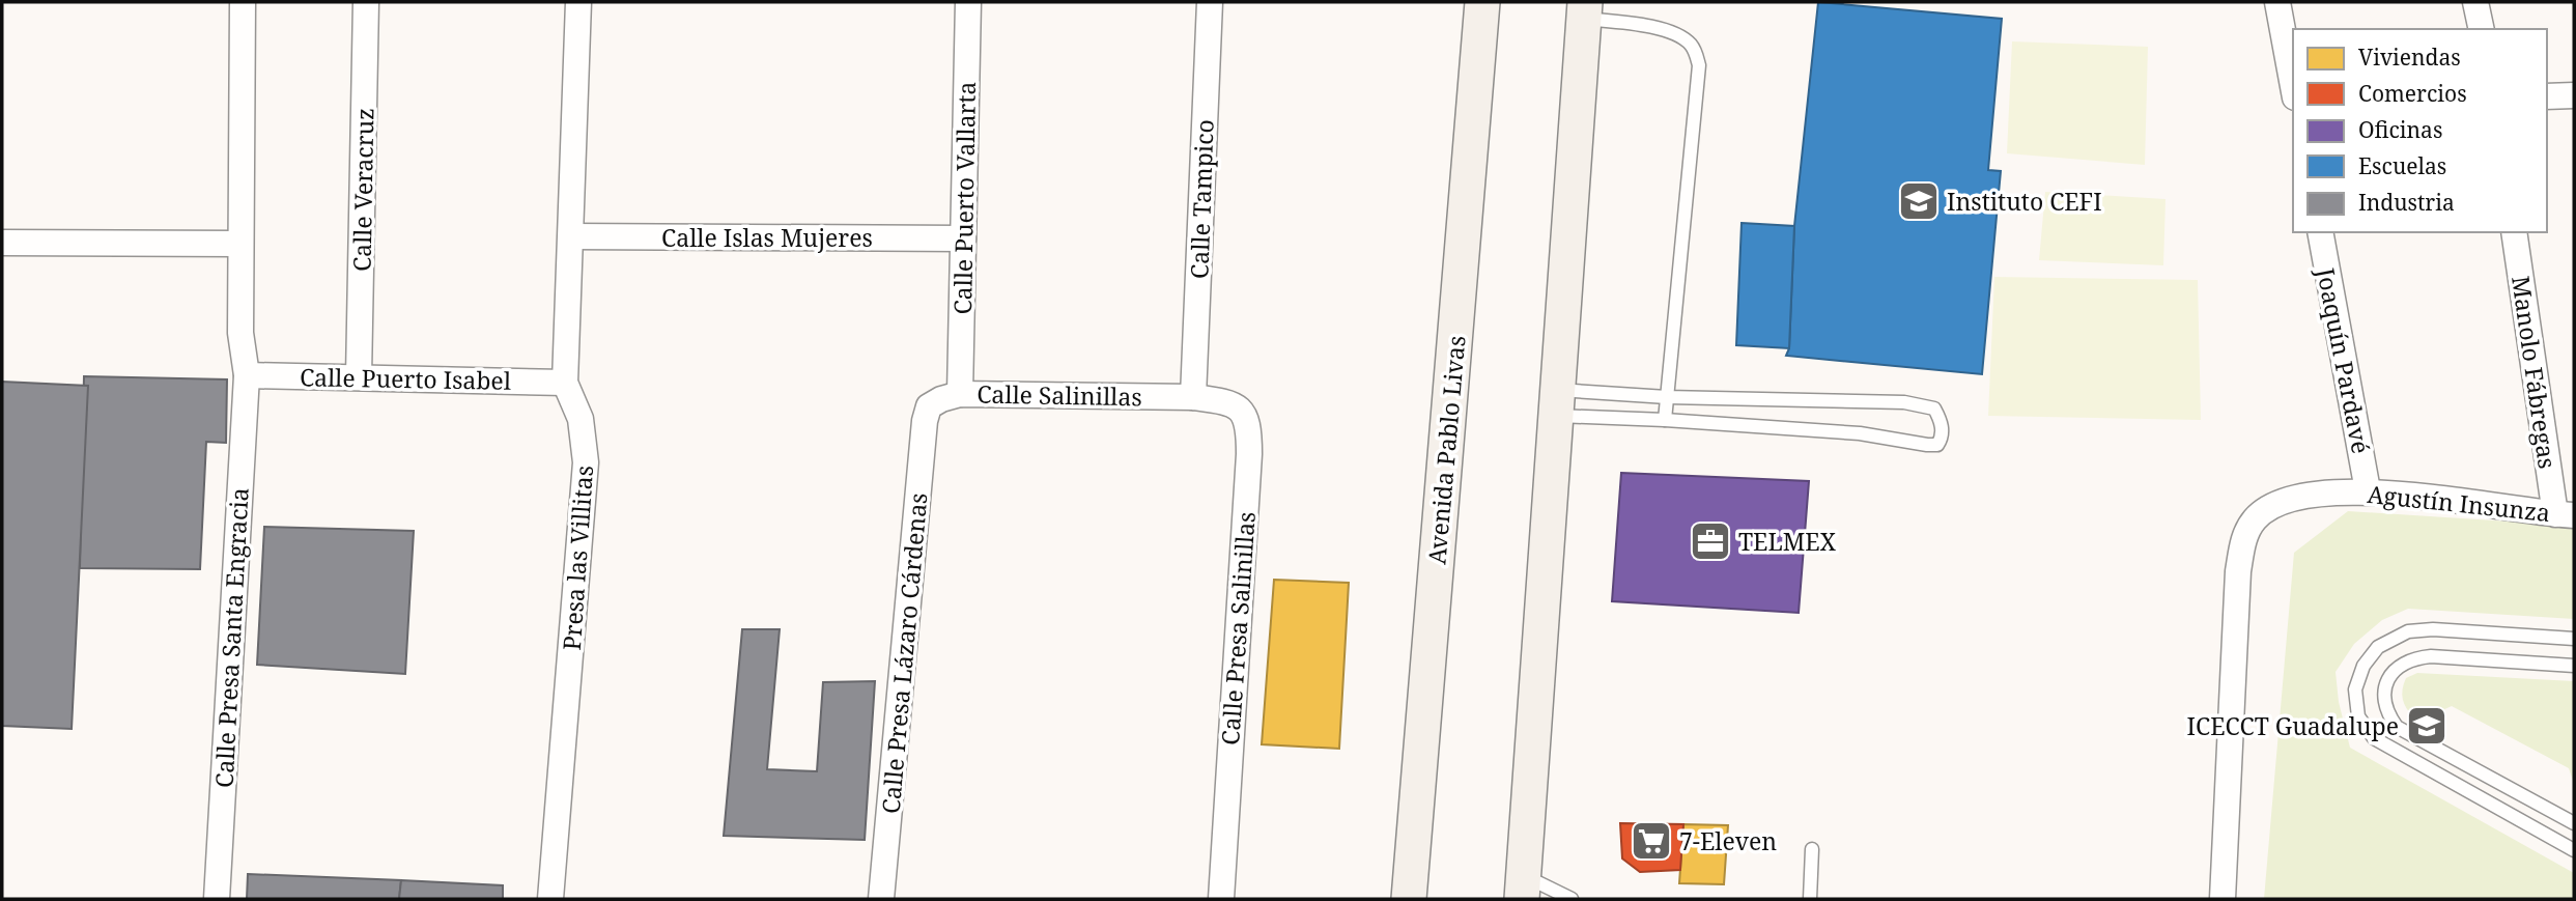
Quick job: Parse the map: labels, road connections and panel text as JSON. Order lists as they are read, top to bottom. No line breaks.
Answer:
{"streets":{"main road":["Avenida Pablo Livas"],"street":["Calle Veracruz","Calle Puerto Vallarta","Calle Tampico","Calle Islas Mujeres","Joaquín Pardavé","Manolo Fábregas","Calle Puerto Isabel","Calle Salinillas","Agustín Insunza","Presa las Villitas","Calle Presa Salinillas","Calle Presa Santa Engracia","Calle Presa Lázaro Cárdenas"]},"crossings":[["Calle Veracruz","Calle Puerto Isabel"],["Calle Puerto Vallarta","Calle Islas Mujeres"],["Calle Puerto Vallarta","Calle Salinillas"],["Calle Tampico","Calle Salinillas"],["Calle Tampico","Calle Presa Salinillas"],["Calle Islas Mujeres","Presa las Villitas"],["Joaquín Pardavé","Agustín Insunza"],["Manolo Fábregas","Agustín Insunza"],["Calle Puerto Isabel","Presa las Villitas"],["Calle Puerto Isabel","Calle Presa Santa Engracia"],["Calle Salinillas","Calle Presa Salinillas"],["Calle Salinillas","Calle Presa Lázaro Cárdenas"]],"places":{"school or university":["Instituto CEFI","ICECCT Guadalupe"],"office":["TELMEX"],"supermarket":["7-Eleven"]},"legend":["Viviendas","Comercios","Oficinas","Escuelas","Industria"]}
